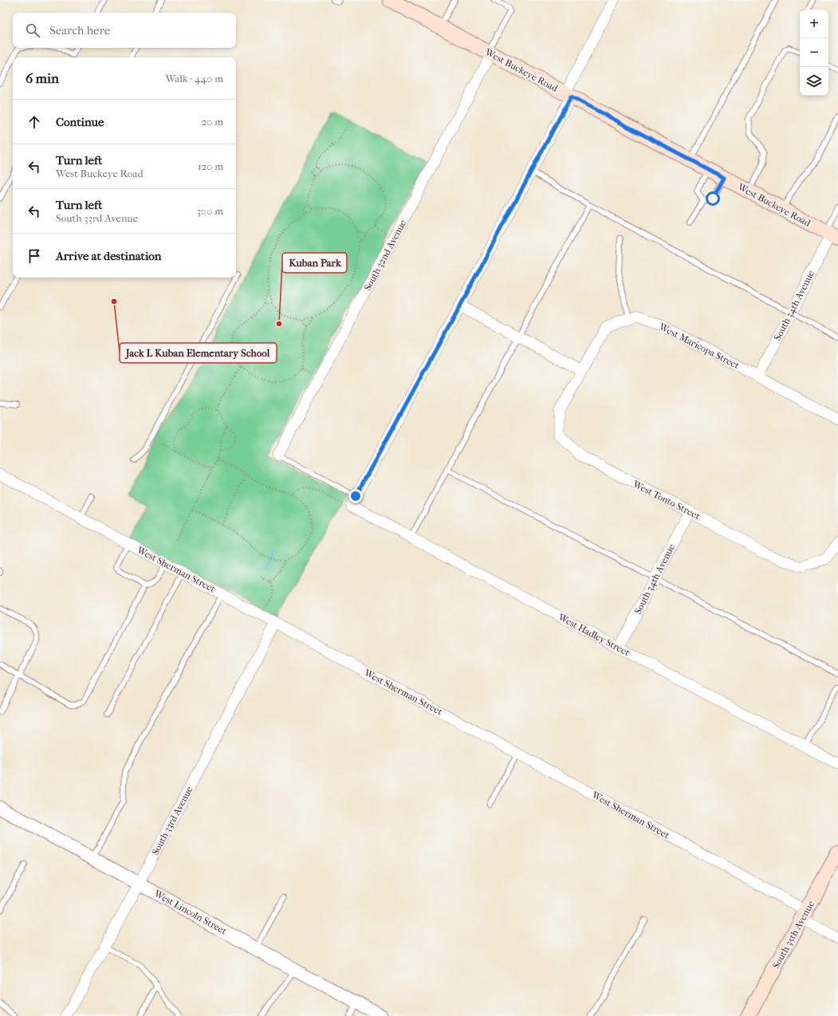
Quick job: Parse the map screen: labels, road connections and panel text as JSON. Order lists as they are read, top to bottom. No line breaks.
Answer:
{"streets":{"main road":["West Buckeye Road","South 35th Avenue"],"street":["South 32nd Avenue","South 34th Avenue","West Maricopa Street","West Tonto Street","West Sherman Street","West Hadley Street","South 33rd Avenue","West Lincoln Street"]},"crossings":[["West Buckeye Road","South 32nd Avenue"],["West Buckeye Road","South 34th Avenue"],["South 34th Avenue","West Maricopa Street"],["South 34th Avenue","West Tonto Street"],["South 34th Avenue","West Hadley Street"],["West Maricopa Street","West Tonto Street"],["West Sherman Street","South 33rd Avenue"],["West Sherman Street","South 35th Avenue"],["South 33rd Avenue","West Lincoln Street"]],"places":["Jack L Kuban Elementary School","Kuban Park"],"page":{"map_buttons":["+","−"],"search":"Search here","heading":["6 min","Walk · 440 m"],"list":[["Continue","20 m"],["Turn left","West Buckeye Road","120 m"],["Turn left","South 33rd Avenue","300 m"],"Arrive at destination"]}}
